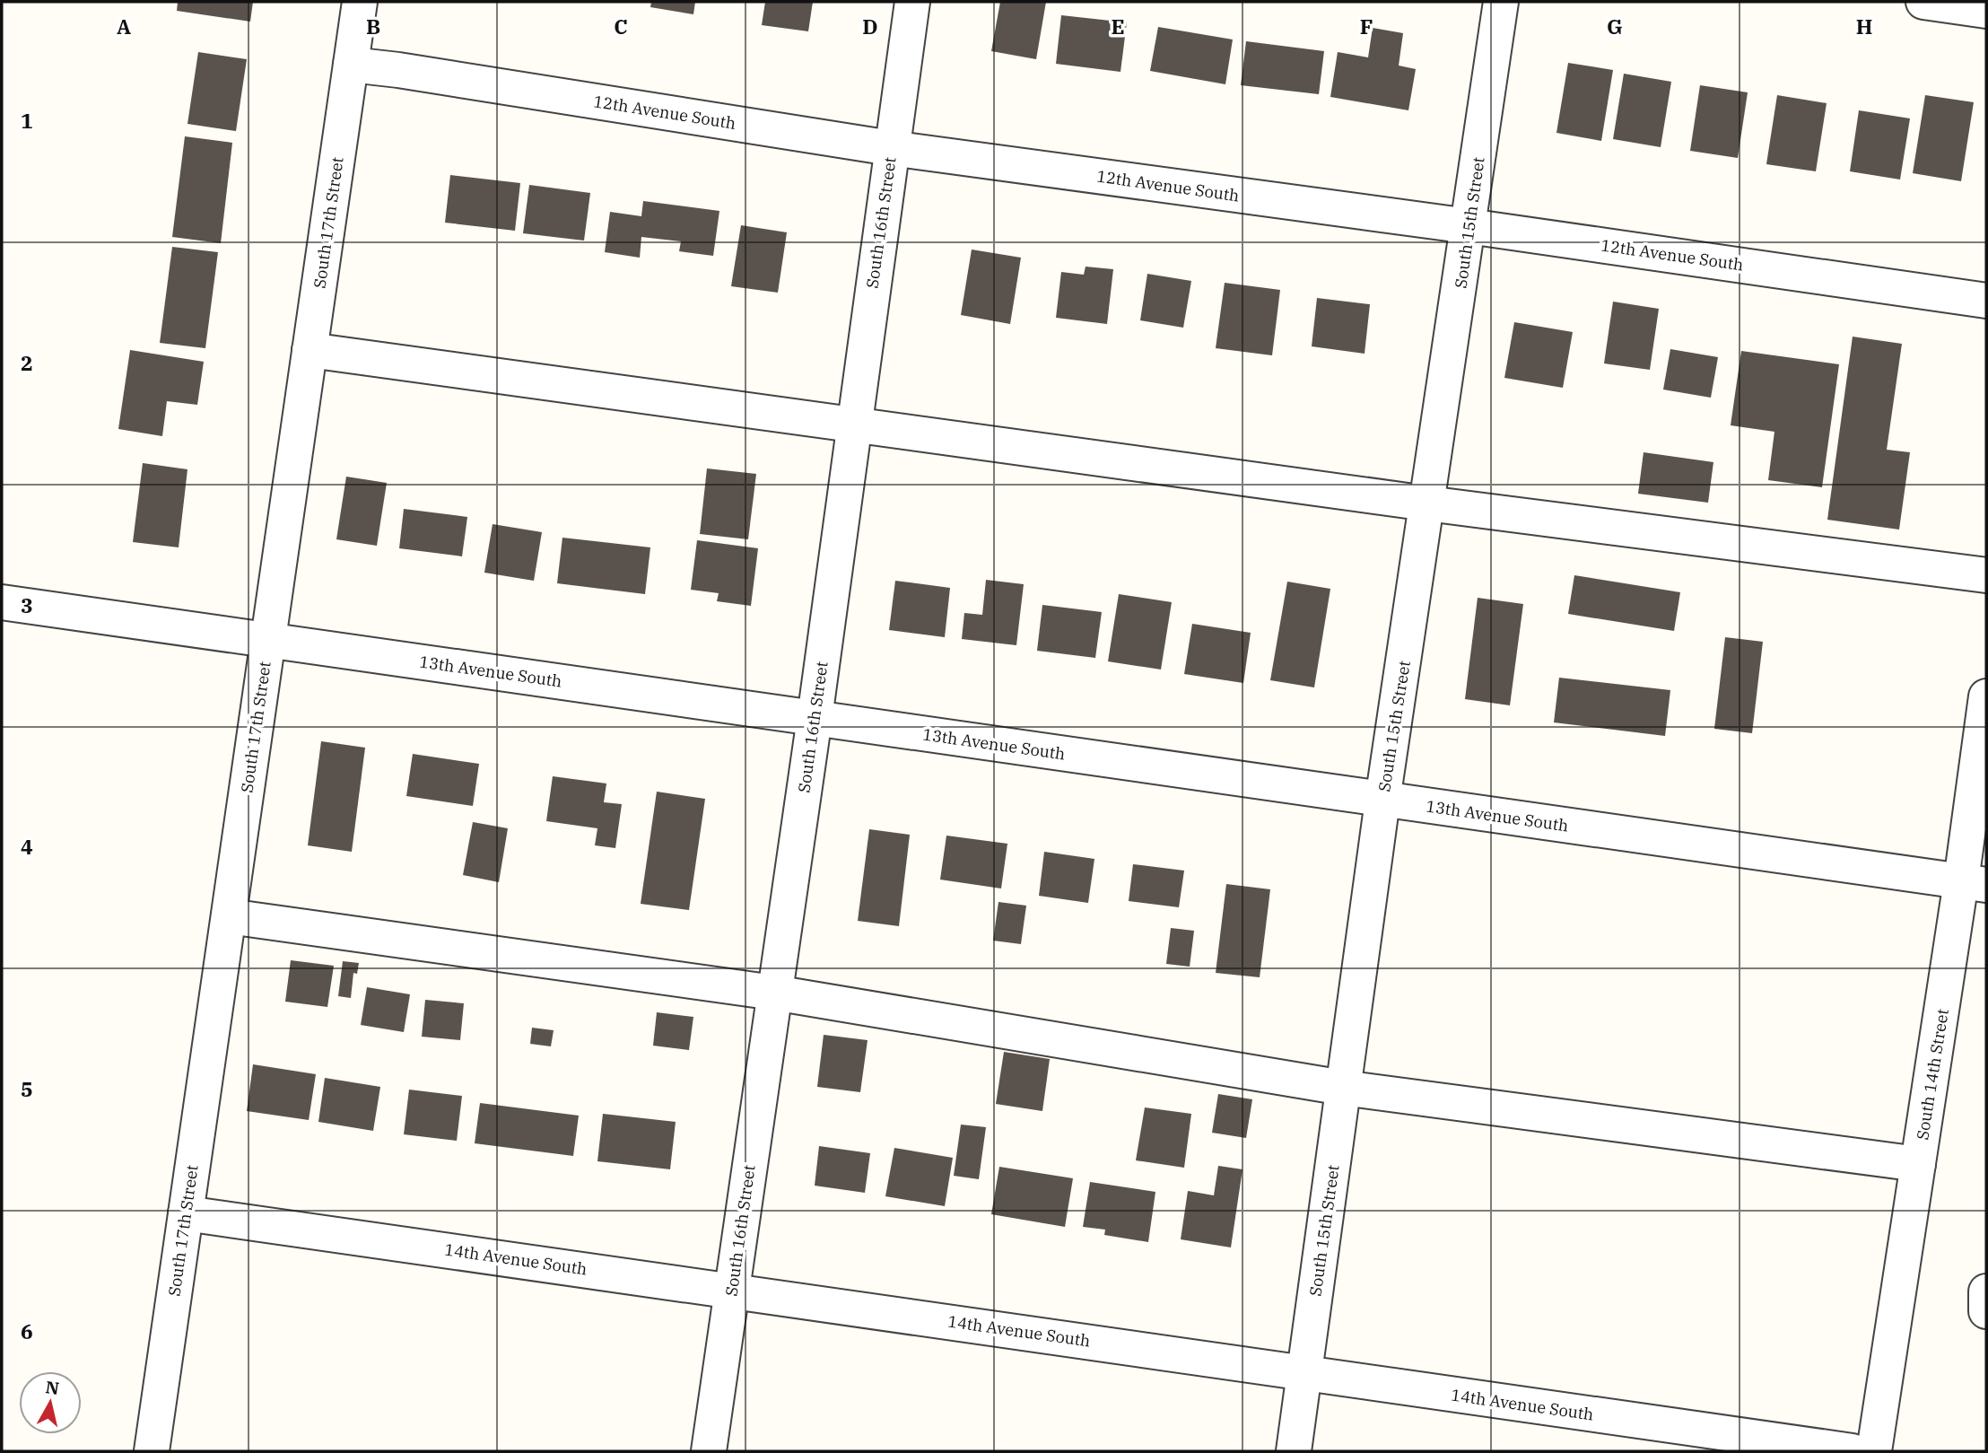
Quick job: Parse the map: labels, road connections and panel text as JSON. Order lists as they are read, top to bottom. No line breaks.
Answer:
{"streets":{"street":["12th Avenue South","South 17th Street","South 16th Street","South 15th Street","13th Avenue South","South 14th Street","14th Avenue South"]},"crossings":[["12th Avenue South","South 17th Street"],["12th Avenue South","South 16th Street"],["12th Avenue South","South 15th Street"],["South 17th Street","13th Avenue South"],["South 17th Street","14th Avenue South"],["South 16th Street","13th Avenue South"],["South 16th Street","14th Avenue South"],["South 15th Street","13th Avenue South"],["South 15th Street","14th Avenue South"],["13th Avenue South","South 14th Street"]],"north":"top","grid":{"columns":["A","B","C","D","E","F","G","H"],"rows":["1","2","3","4","5","6"]}}
